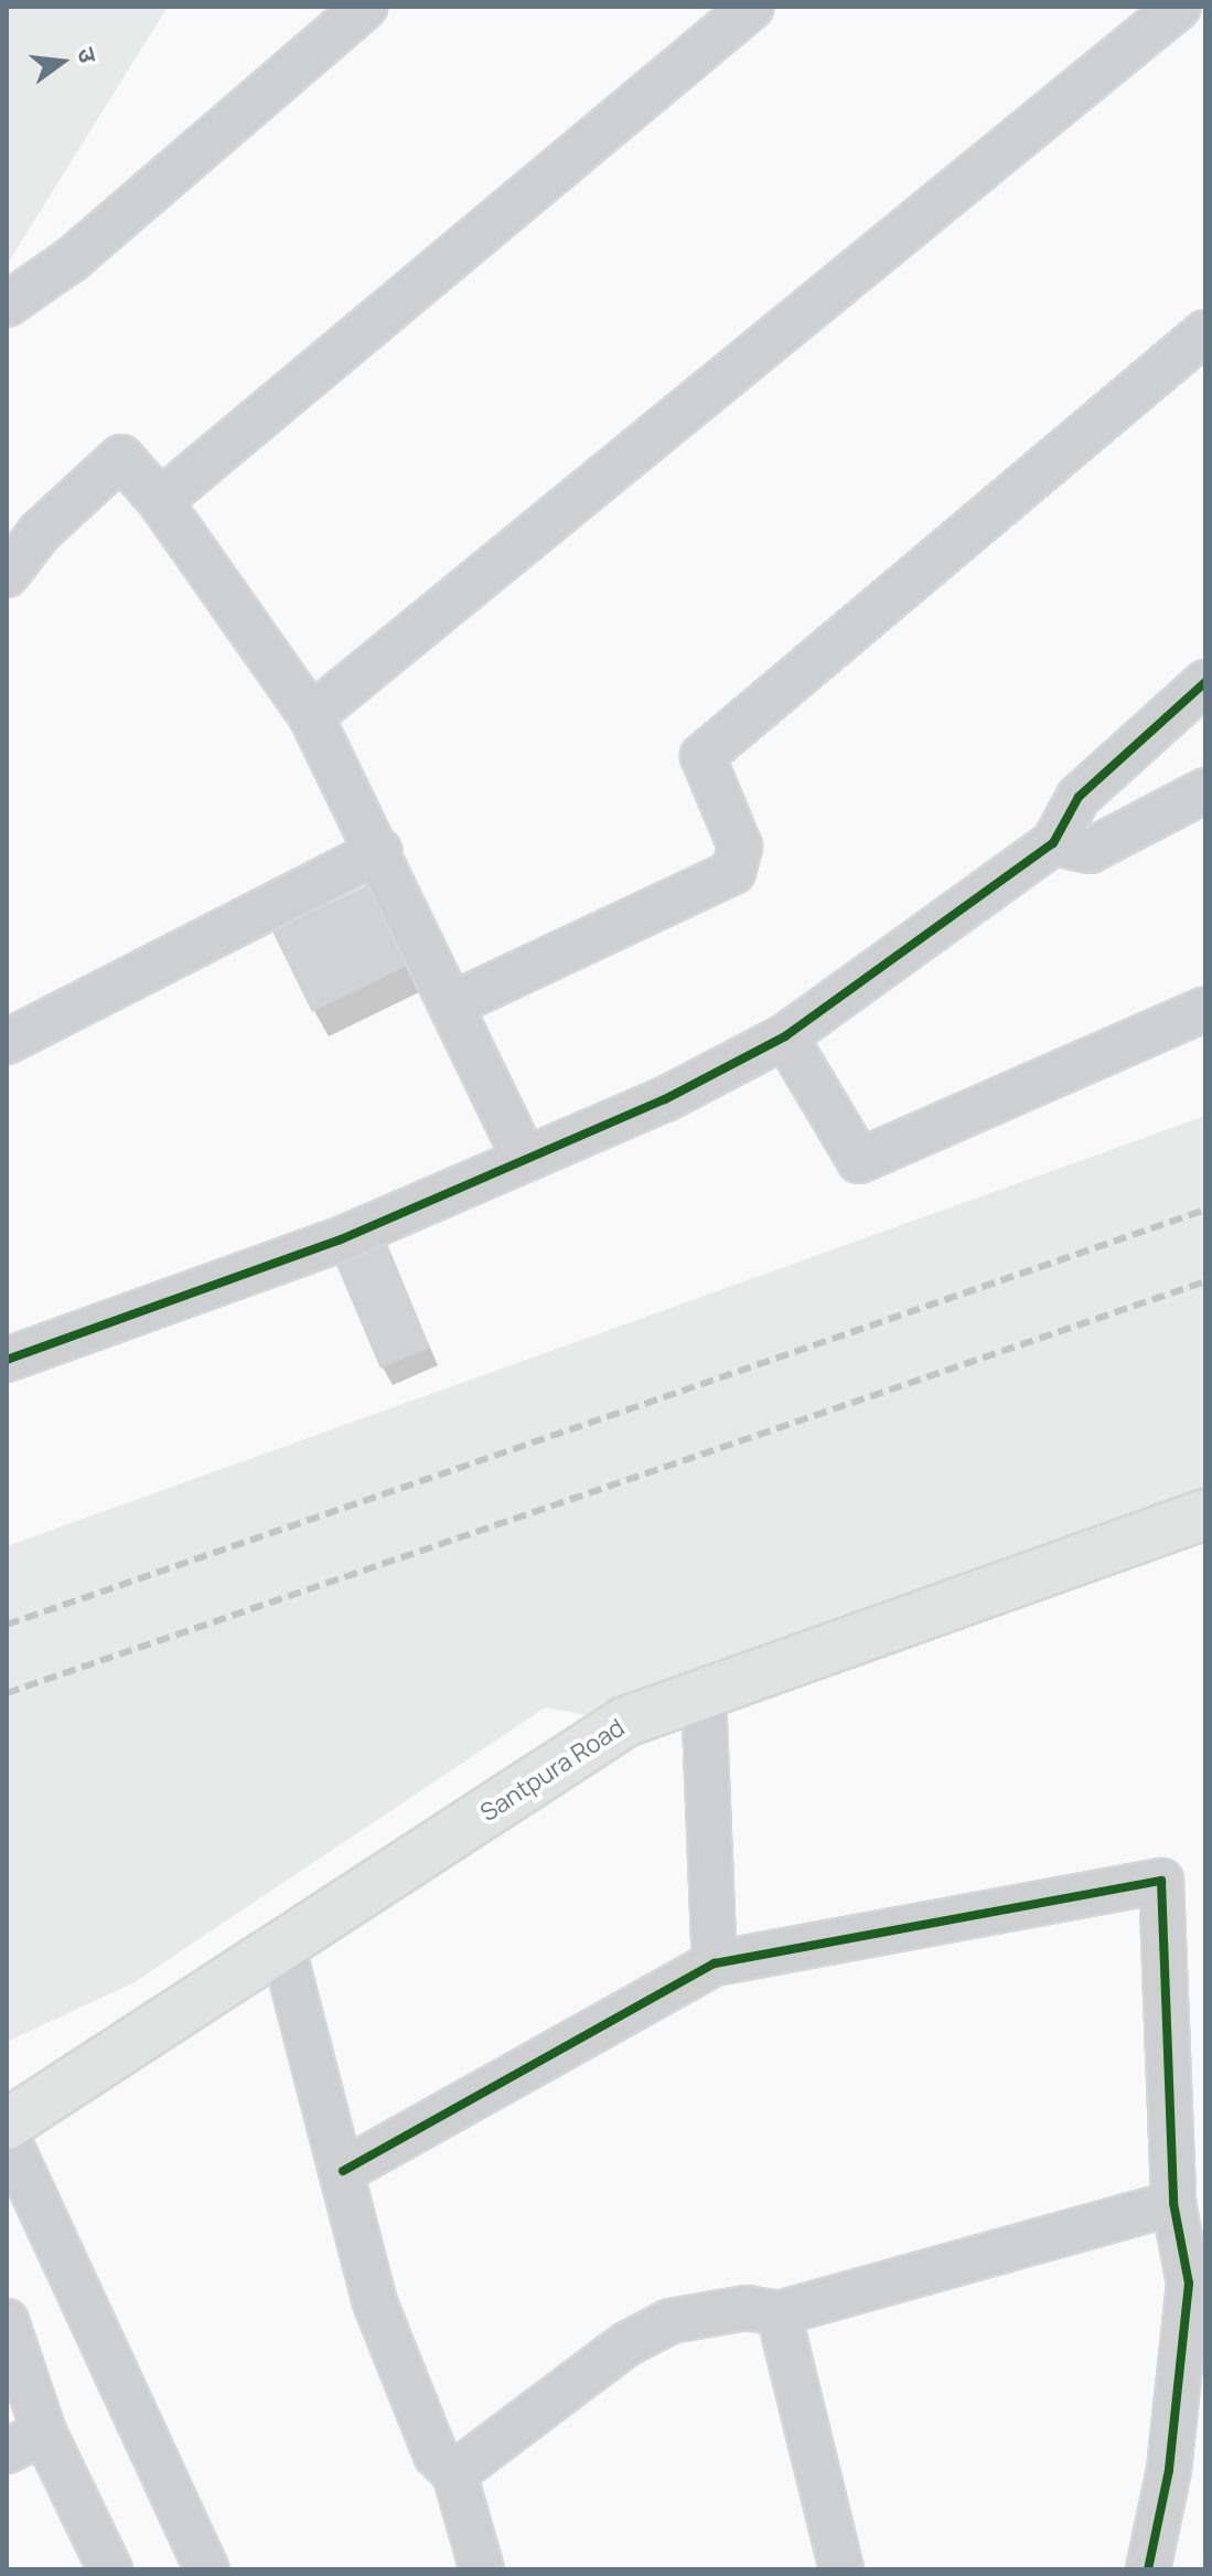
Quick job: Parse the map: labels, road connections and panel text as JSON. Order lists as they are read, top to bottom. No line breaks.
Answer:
{"streets":{"street":["Santpura Road"]},"north":"right"}
